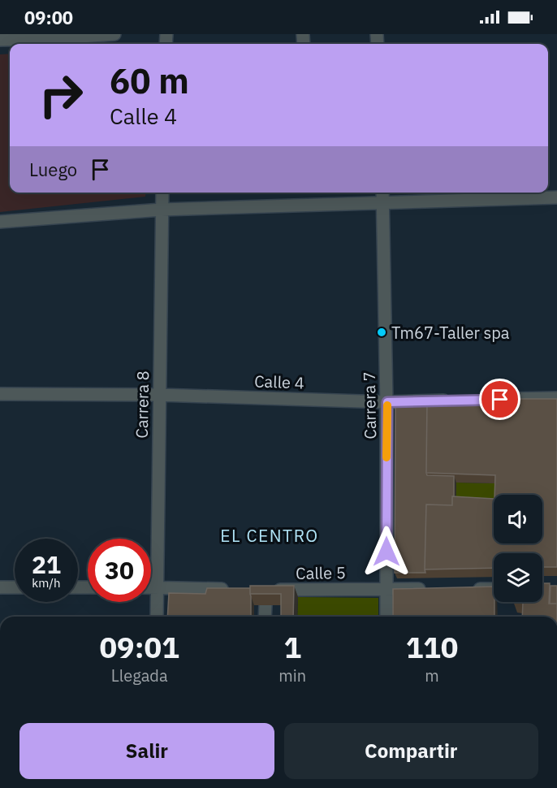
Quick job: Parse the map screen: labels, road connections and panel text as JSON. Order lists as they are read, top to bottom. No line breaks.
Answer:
{"streets":{"street":["Calle 4","Carrera 8","Carrera 7","Calle 5"]},"crossings":[["Calle 4","Carrera 8"],["Calle 4","Carrera 7"],["Carrera 7","Calle 5"]],"districts":["EL CENTRO"],"places":["Tm67-Taller spa"],"page":{"status":"09:00","turn":["60 m","Calle 4"],"then":"Luego","speed":"21 km/h","limit":"30","eta":["09:01","Llegada","1","min","110","m"],"buttons":["Salir","Compartir"]}}
